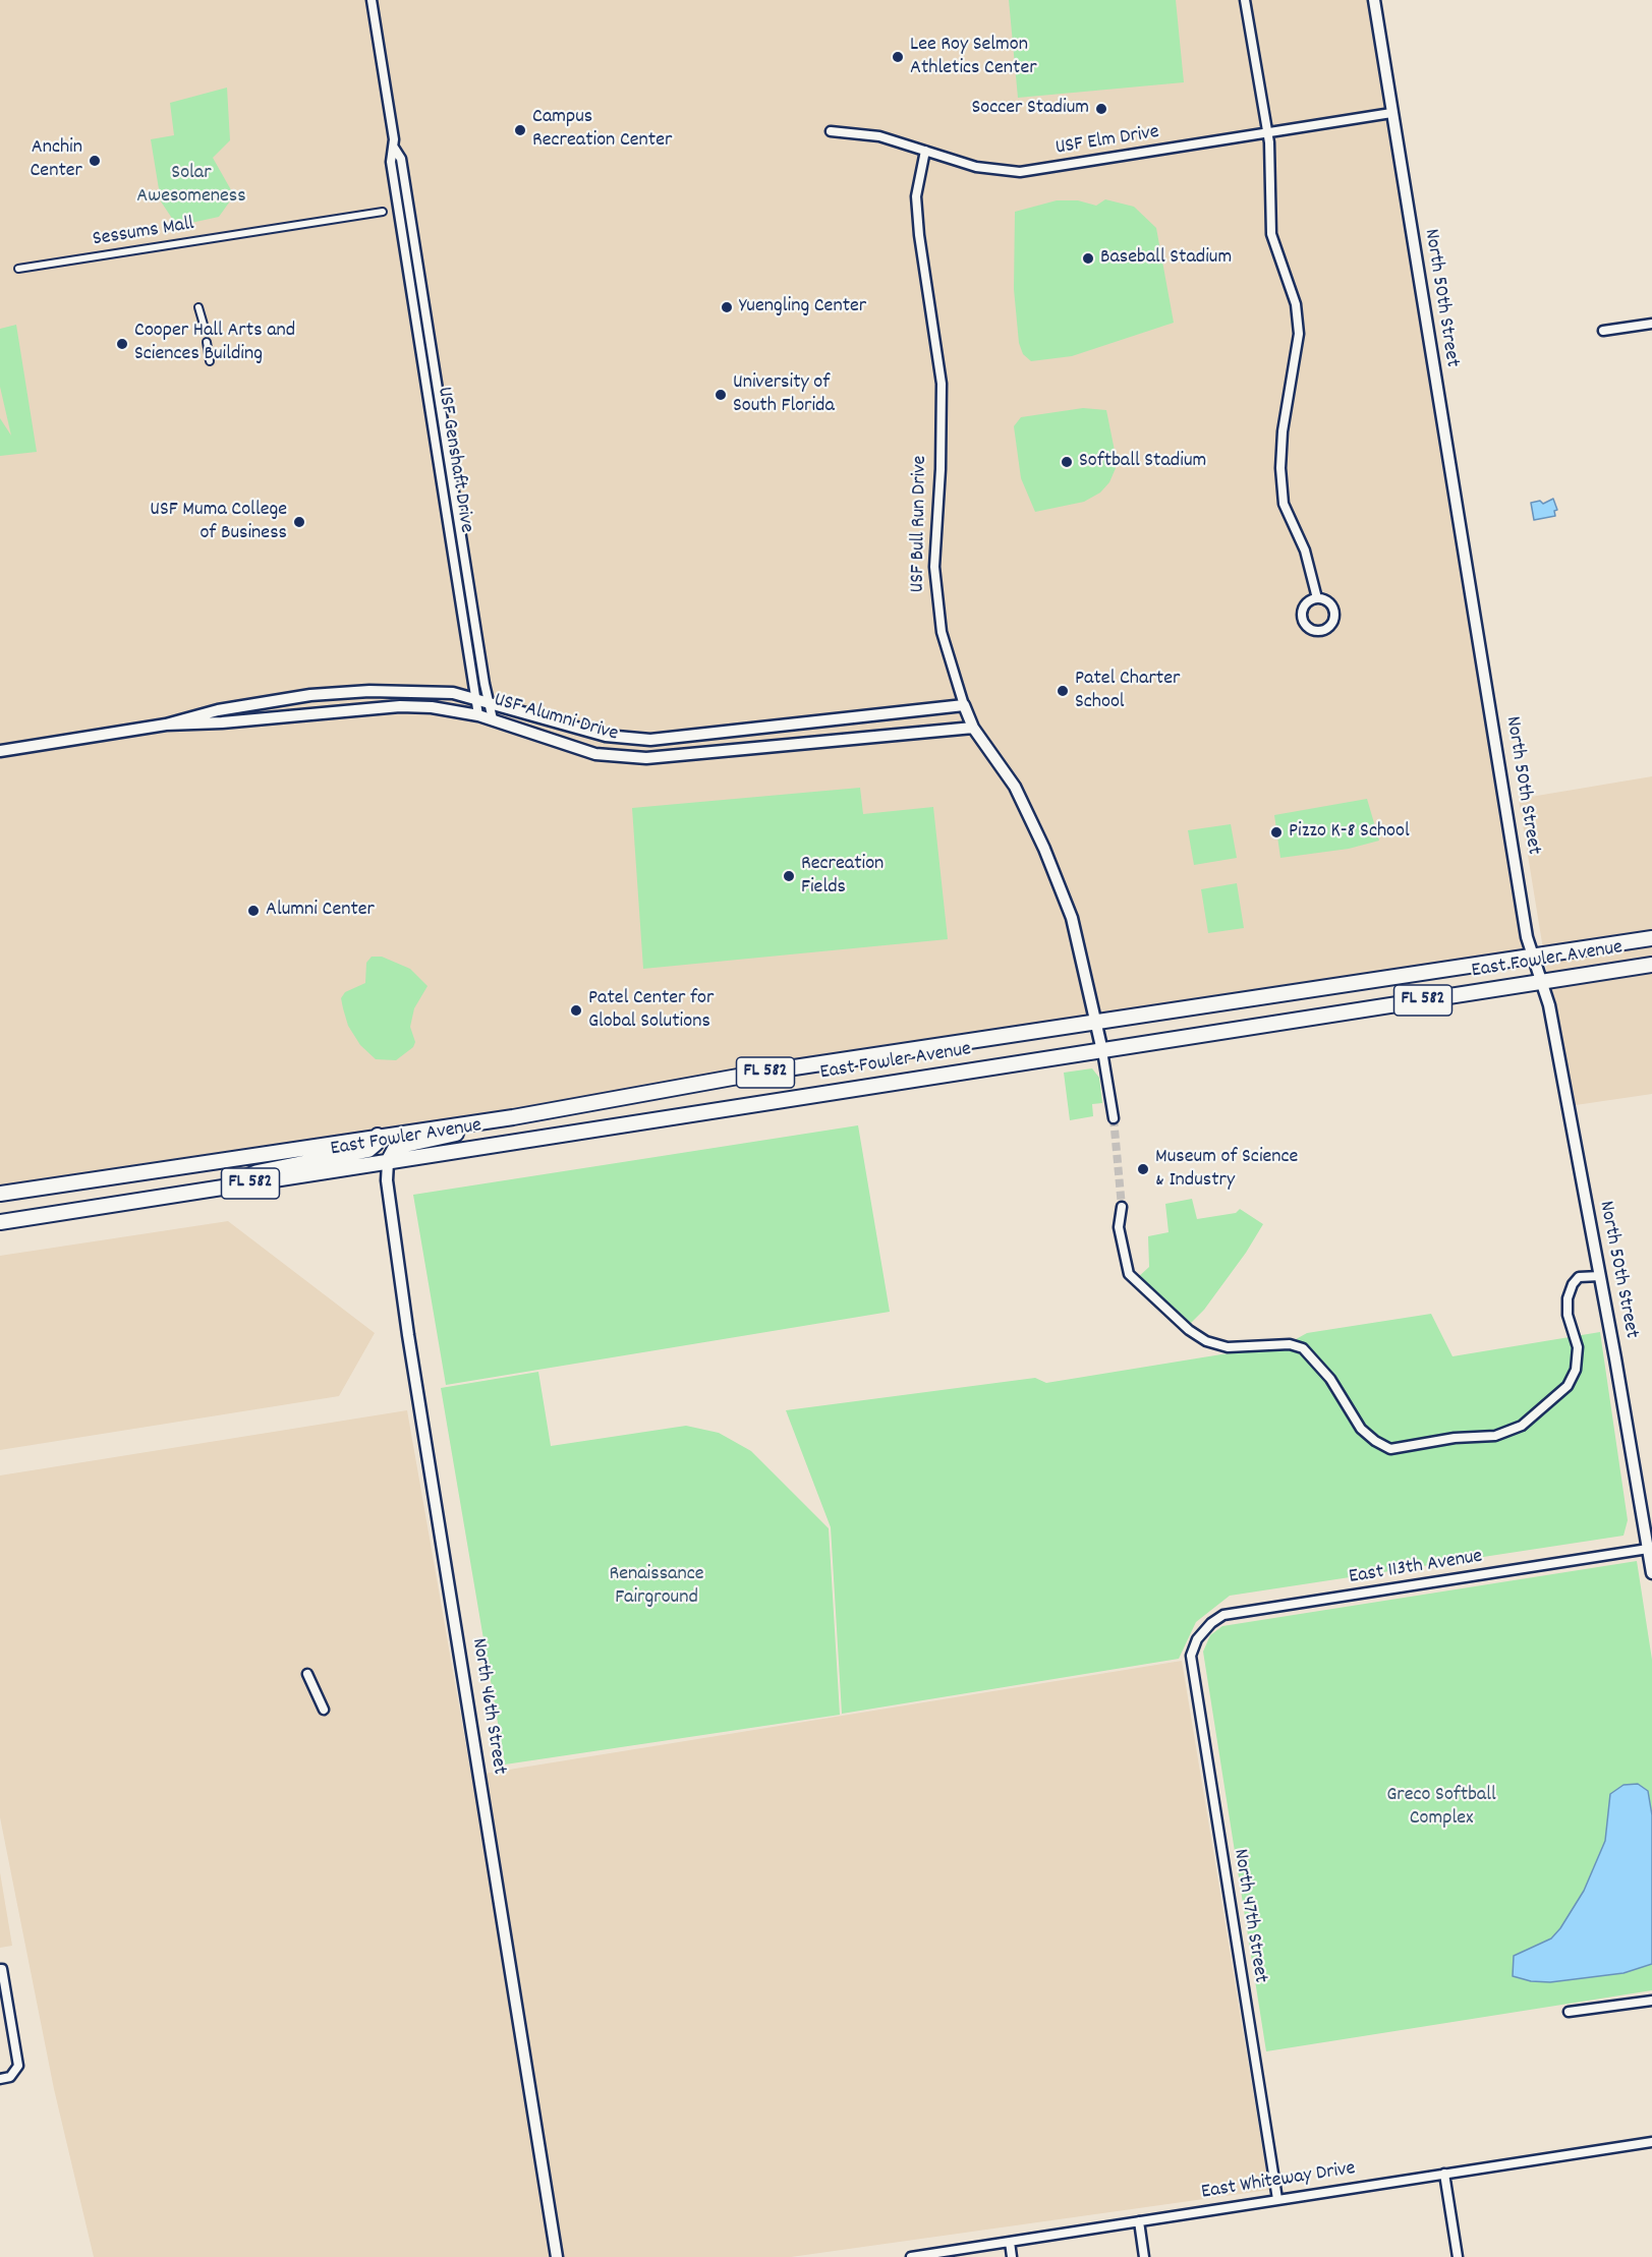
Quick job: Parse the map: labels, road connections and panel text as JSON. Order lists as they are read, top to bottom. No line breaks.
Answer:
{"streets":{"main road":["East Fowler Avenue","FL 582"],"street":["USF Elm Drive","Sessums Mall","North 50th Street","USF Genshaft Drive","USF Bull Run Drive","USF Alumni Drive","East 113th Avenue","North 46th Street","North 47th Street","East Whiteway Drive"]},"crossings":[["USF Elm Drive","North 50th Street"],["USF Elm Drive","USF Bull Run Drive"],["North 50th Street","East Fowler Avenue"],["North 50th Street","East 113th Avenue"],["USF Genshaft Drive","USF Alumni Drive"],["USF Bull Run Drive","USF Alumni Drive"],["USF Bull Run Drive","East Fowler Avenue"],["East Fowler Avenue","North 46th Street"],["East 113th Avenue","North 47th Street"],["North 47th Street","East Whiteway Drive"]],"parks":["Solar Awesomeness","Renaissance Fairground","Greco Softball Complex"],"places":["Lee Roy Selmon Athletics Center","Soccer Stadium","Campus Recreation Center","Anchin Center","Baseball Stadium","Yuengling Center","Cooper Hall Arts and Sciences Building","University of South Florida","Softball Stadium","USF Muma College of Business","Patel Charter School","Pizzo K-8 School","Recreation Fields","Alumni Center","Patel Center for Global Solutions","Museum of Science & Industry"]}
